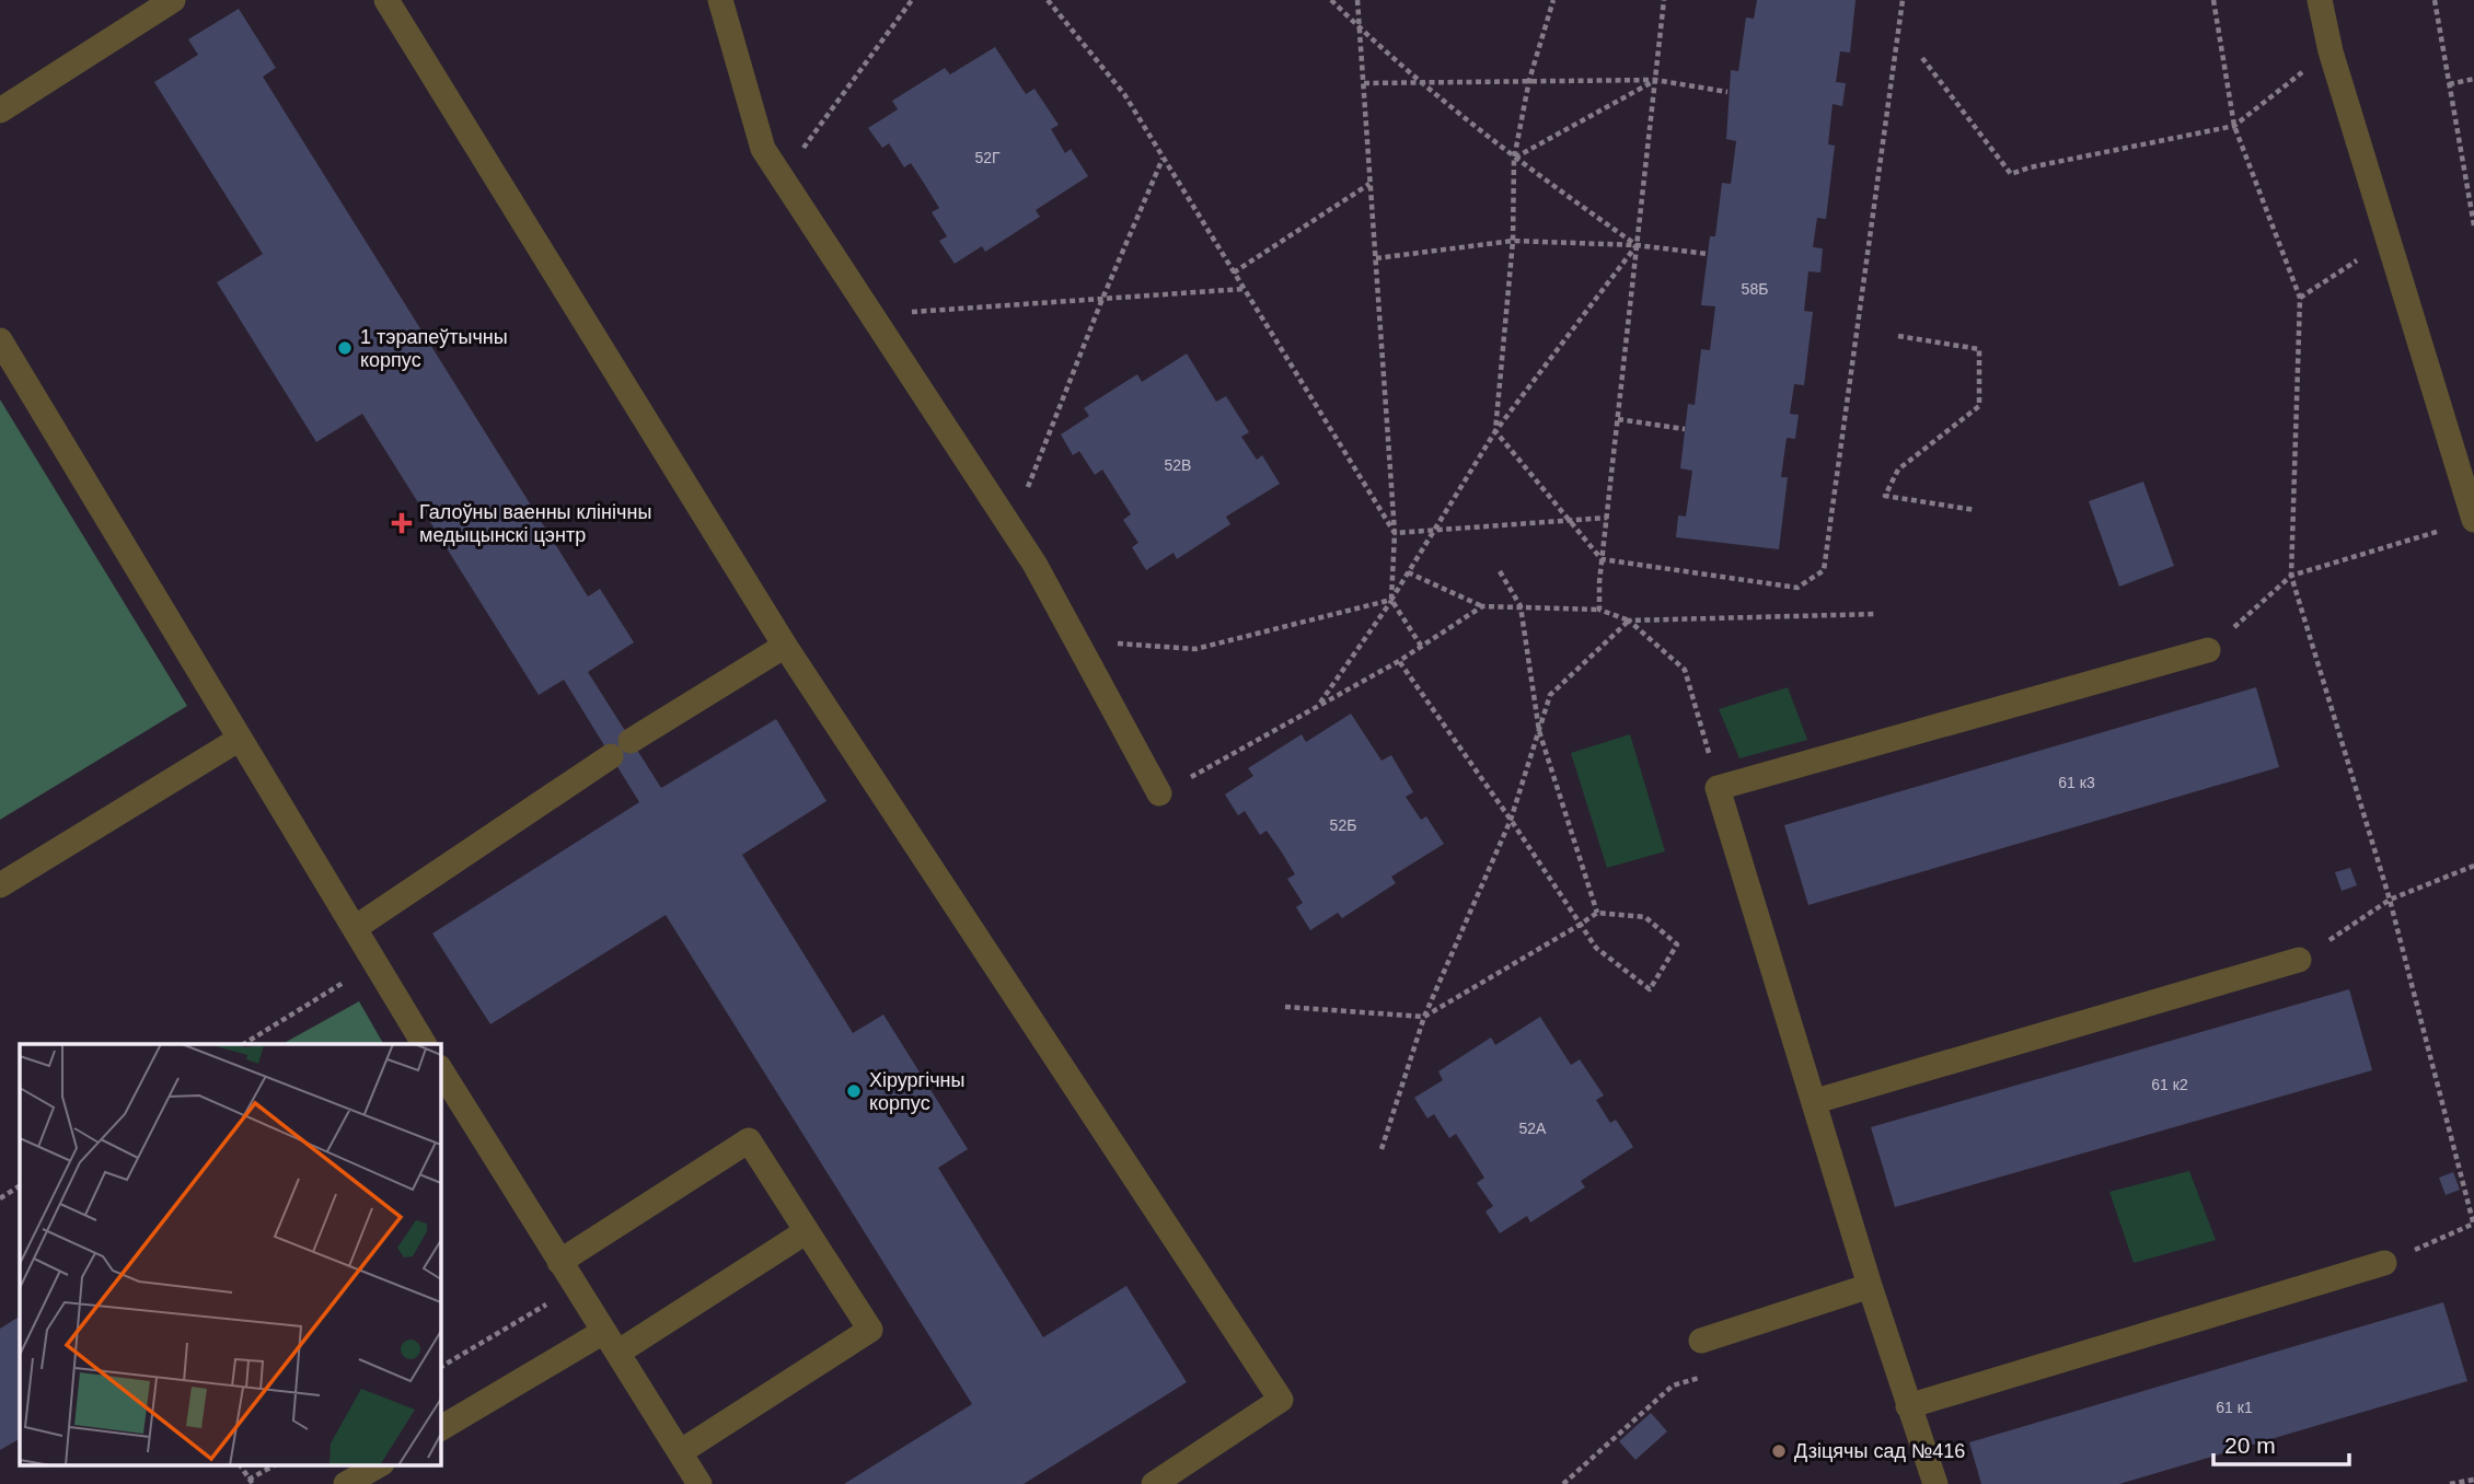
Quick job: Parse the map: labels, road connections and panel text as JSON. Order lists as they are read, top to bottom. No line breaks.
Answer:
{"places":{"other":["1 тэрапеўтычны корпус","Хірургічны корпус","Дзіцячы сад №416"],"health":["Галоўны ваенны клінічны медыцынскі цэнтр"]},"house_numbers":["52Г","58Б","52В","61 к3","52Б","61 к2","52А","61 к1"],"scale_bar":"20 m"}
